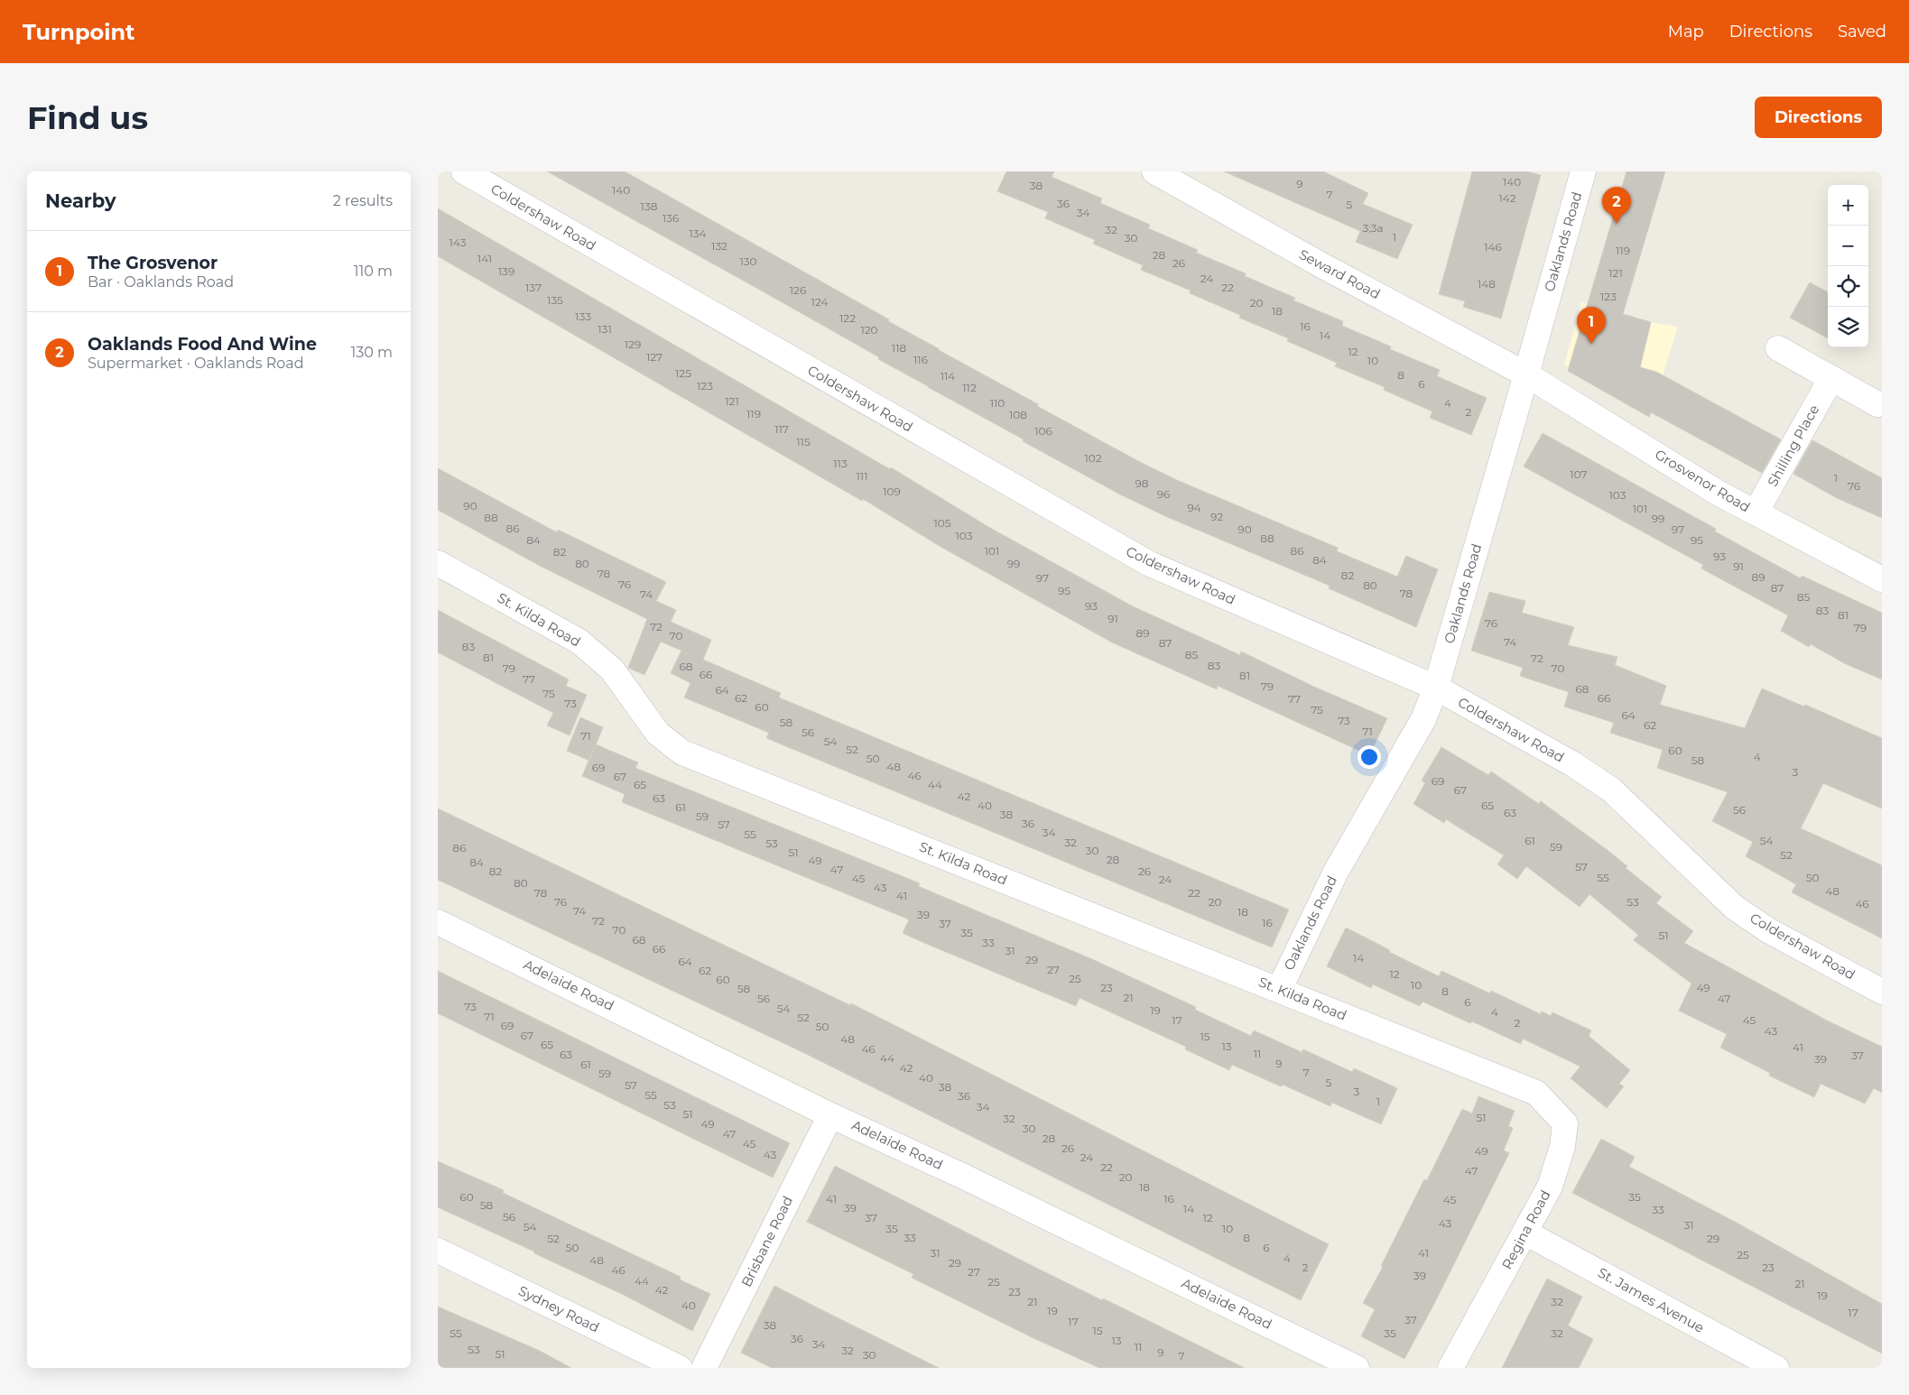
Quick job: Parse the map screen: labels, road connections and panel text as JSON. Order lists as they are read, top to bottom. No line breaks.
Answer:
{"streets":{"street":["Coldershaw Road","Oaklands Road","Seward Road","Shilling Place","Grosvenor Road","St. Kilda Road","Adelaide Road","Regina Road","Brisbane Road","St. James Avenue","Sydney Road"]},"crossings":[["Coldershaw Road","Oaklands Road"],["Oaklands Road","Seward Road"],["Oaklands Road","Grosvenor Road"],["Oaklands Road","St. Kilda Road"],["Seward Road","Grosvenor Road"],["Shilling Place","Grosvenor Road"],["St. Kilda Road","Regina Road"],["Adelaide Road","Brisbane Road"],["Regina Road","St. James Avenue"]],"house_numbers":["140","9","38","140","7","142","36","5","138","34","136","3;3a","32","134","1","30","143","132","146","119","28","141","130","26","139","121","24","148","137","22","126","123","135","124","20","18","133","122","16","131","120","14","129","118","12","127","116","10","125","8","114","6","123","112","121","110","4","2","119","108","117","106","115","102","113","107","111","1","98","76","109","96","103","90","94","101","92","88","99","105","86","90","97","103","88","84","95","101","86","82","93","84","80","99","91","78","82","89","97","76","80","87","95","78","74","85","93","83","81","91","76","72","79","89","70","74","87","83","85","81","72","83","68","79","70","66","81","77","79","68","64","75","62","66","77","73","60","75","64","73","58","62","71","56","71","54","52","60","4","50","58","48","69","3","46","67","69","65","44","67","42","63","40","65","61","56","63","38","59","36","57","34","55","61","54","32","53","59","86","30","51","52","28","49","84","57","47","82","26","55","50","45","24","80","43","48","78","22","41","76","20","53","46","74","18","39","72","16","37","70","35","51","68","33","66","31","14","29","64","27","62","12","25","60","10","23","49","58","8","21","56","47","6","73","54","19","4","71","52","17","45","2","69","50","43","67","15","48","65","13","41","46","11","63","37","44","39","9","61","42","7","59","40","5","57","38","3","55","36","1","53","34","51","51","32","49","30","47","28","45","26","49","43","24","22","47","20","18","60","35","41","16","45","58","39","14","33","56","37","12","43","31","54","35","10","33","8","52","29","50","6","31","41","25","4","48","29","2","23","46","27","39","44","25","21","42","23","19","21","32","40","19","17","37","17","38","15","55","35","32","36","13","34","11","53","32","9","51","30","7"],"page":{"header":"Turnpoint","nav":["Map","Directions","Saved"],"buttons":"Directions","title":"Find us","heading":["Nearby","2 results"],"map_buttons":["+","−"],"pins":["2","1"],"list":[{"mark":"1","name":"The Grosvenor","note":"Bar · Oaklands Road","value":"110 m"},{"mark":"2","name":"Oaklands Food And Wine","note":"Supermarket · Oaklands Road","value":"130 m"}]}}
